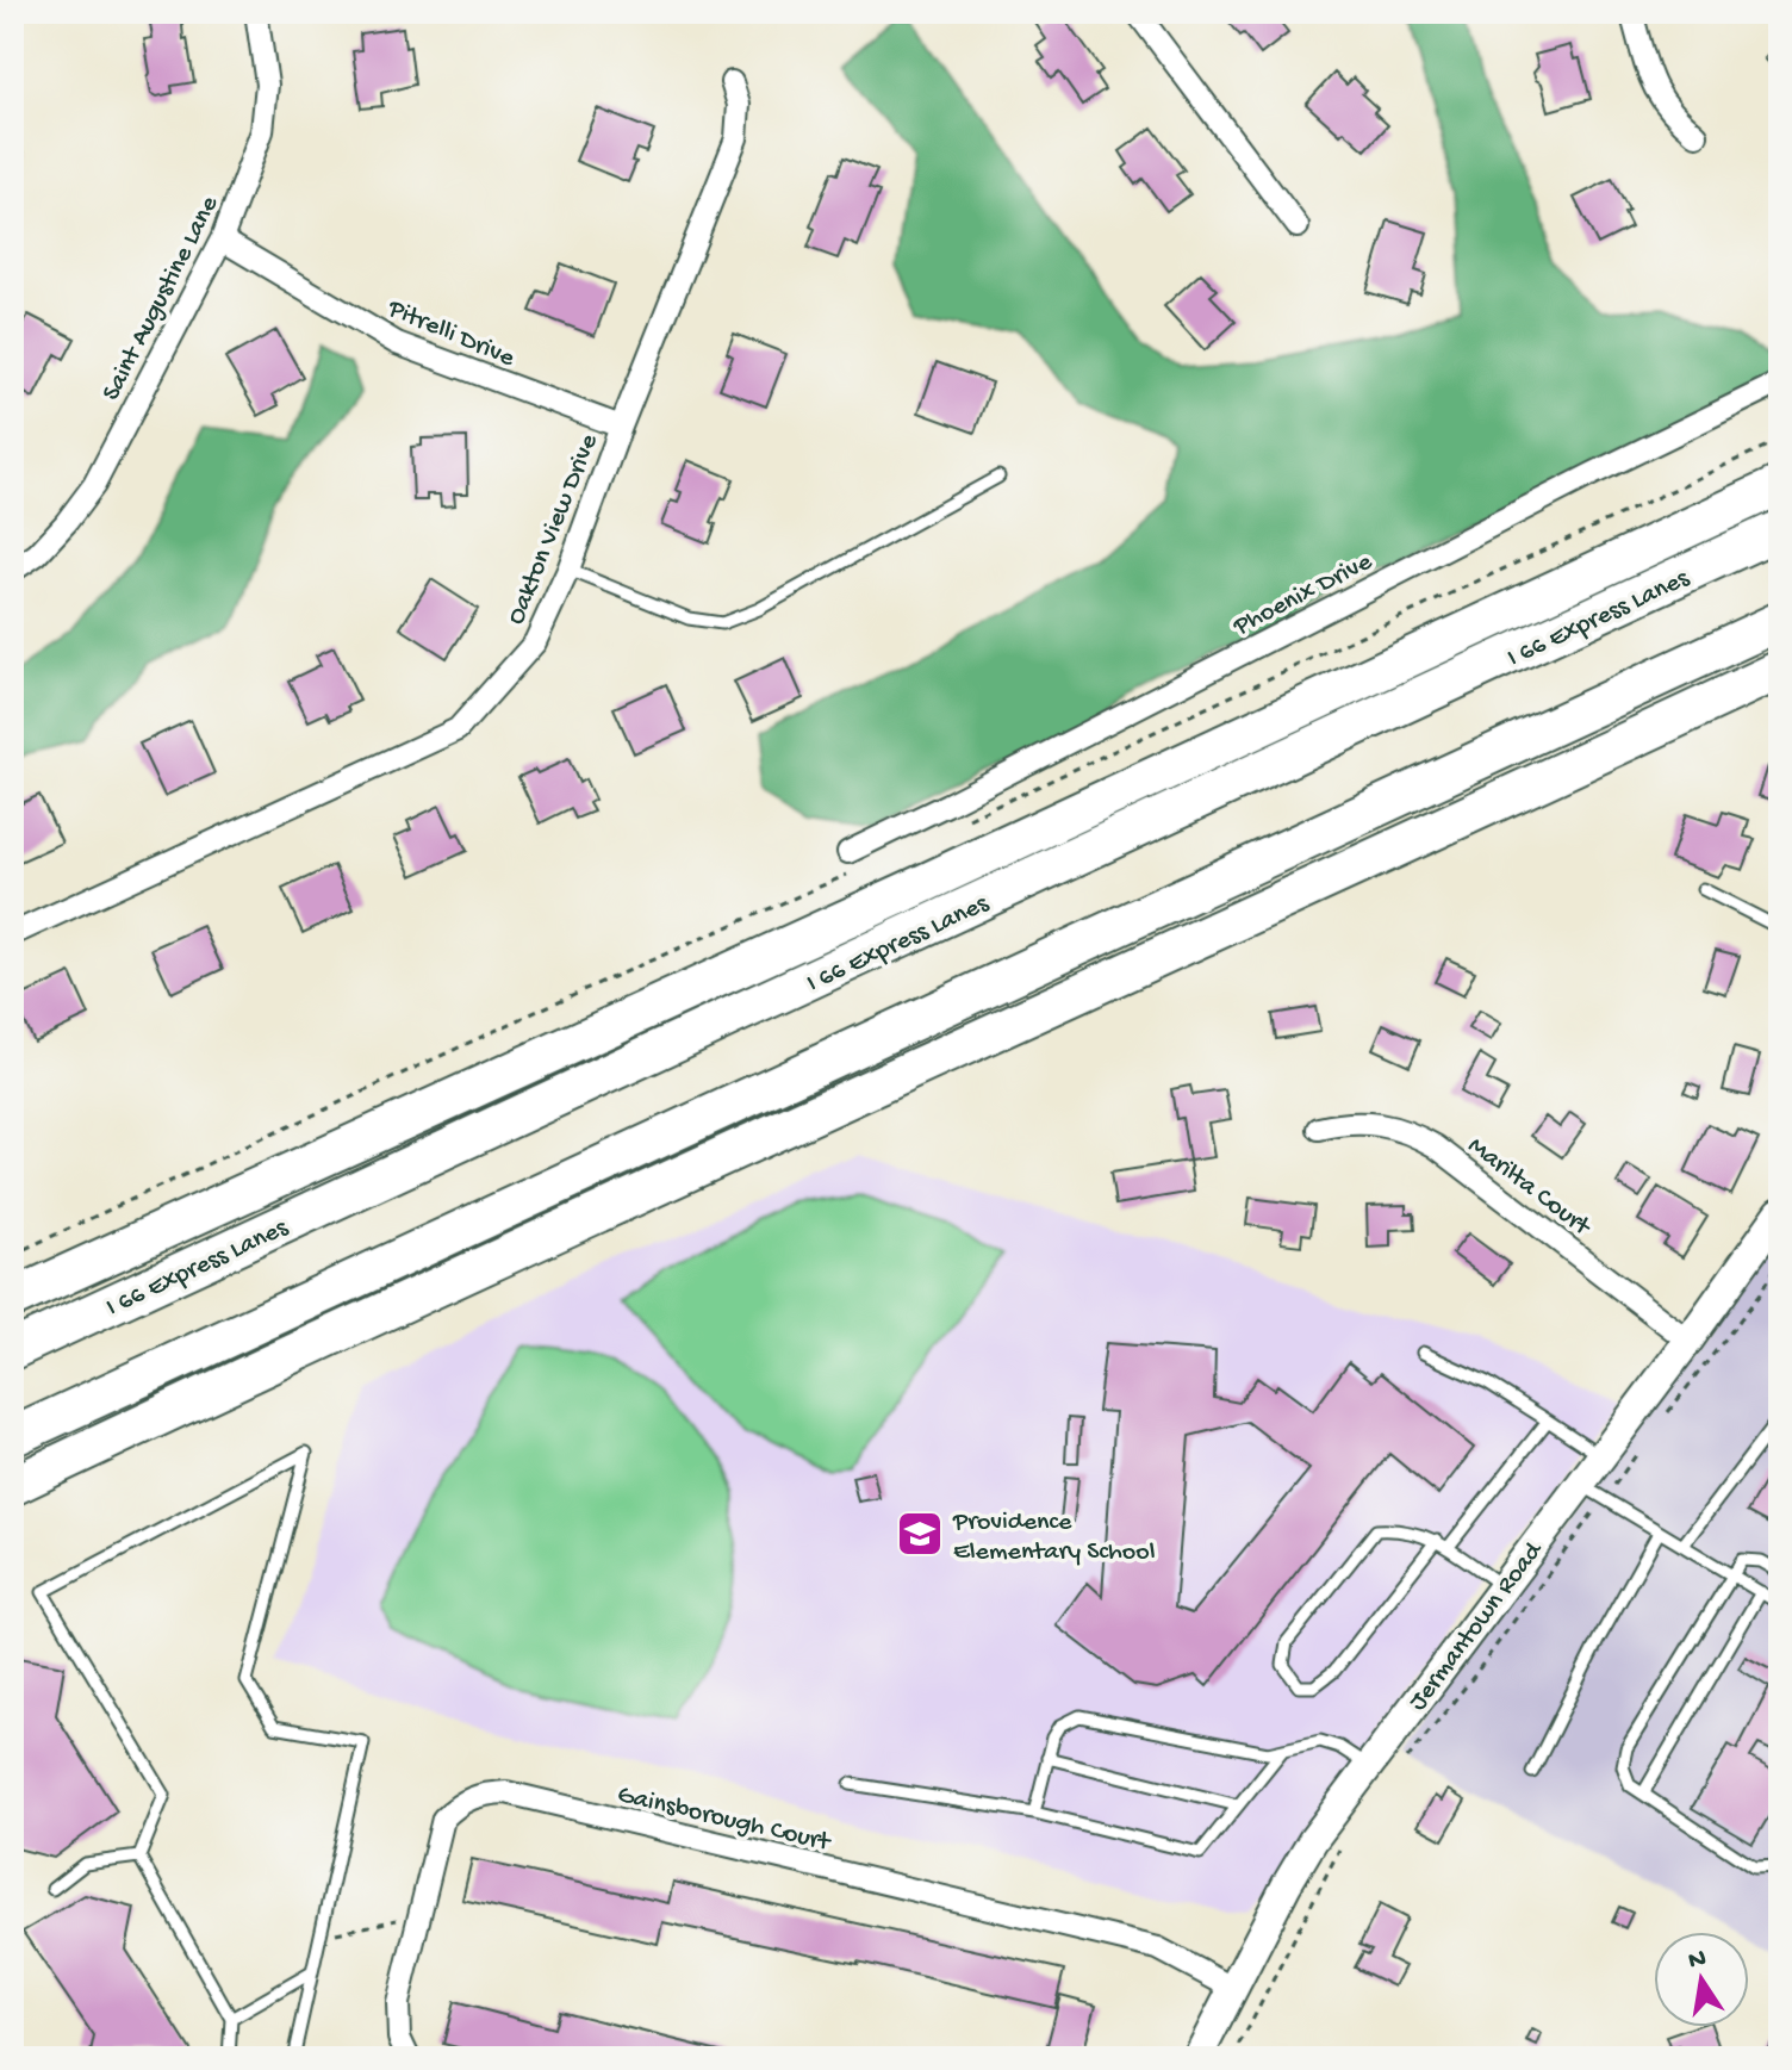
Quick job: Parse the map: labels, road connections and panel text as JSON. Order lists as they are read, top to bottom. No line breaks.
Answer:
{"streets":{"highway":["I 66 Express Lanes"],"main road":["Jermantown Road"],"street":["Saint Augustine Lane","Pitrelli Drive","Oakton View Drive","Phoenix Drive","Marilta Court","Gainsborough Court"]},"crossings":[["Saint Augustine Lane","Pitrelli Drive"],["Pitrelli Drive","Oakton View Drive"],["Marilta Court","Jermantown Road"],["Jermantown Road","Gainsborough Court"]],"places":{"school or university":["Providence Elementary School"]},"north":"top"}
